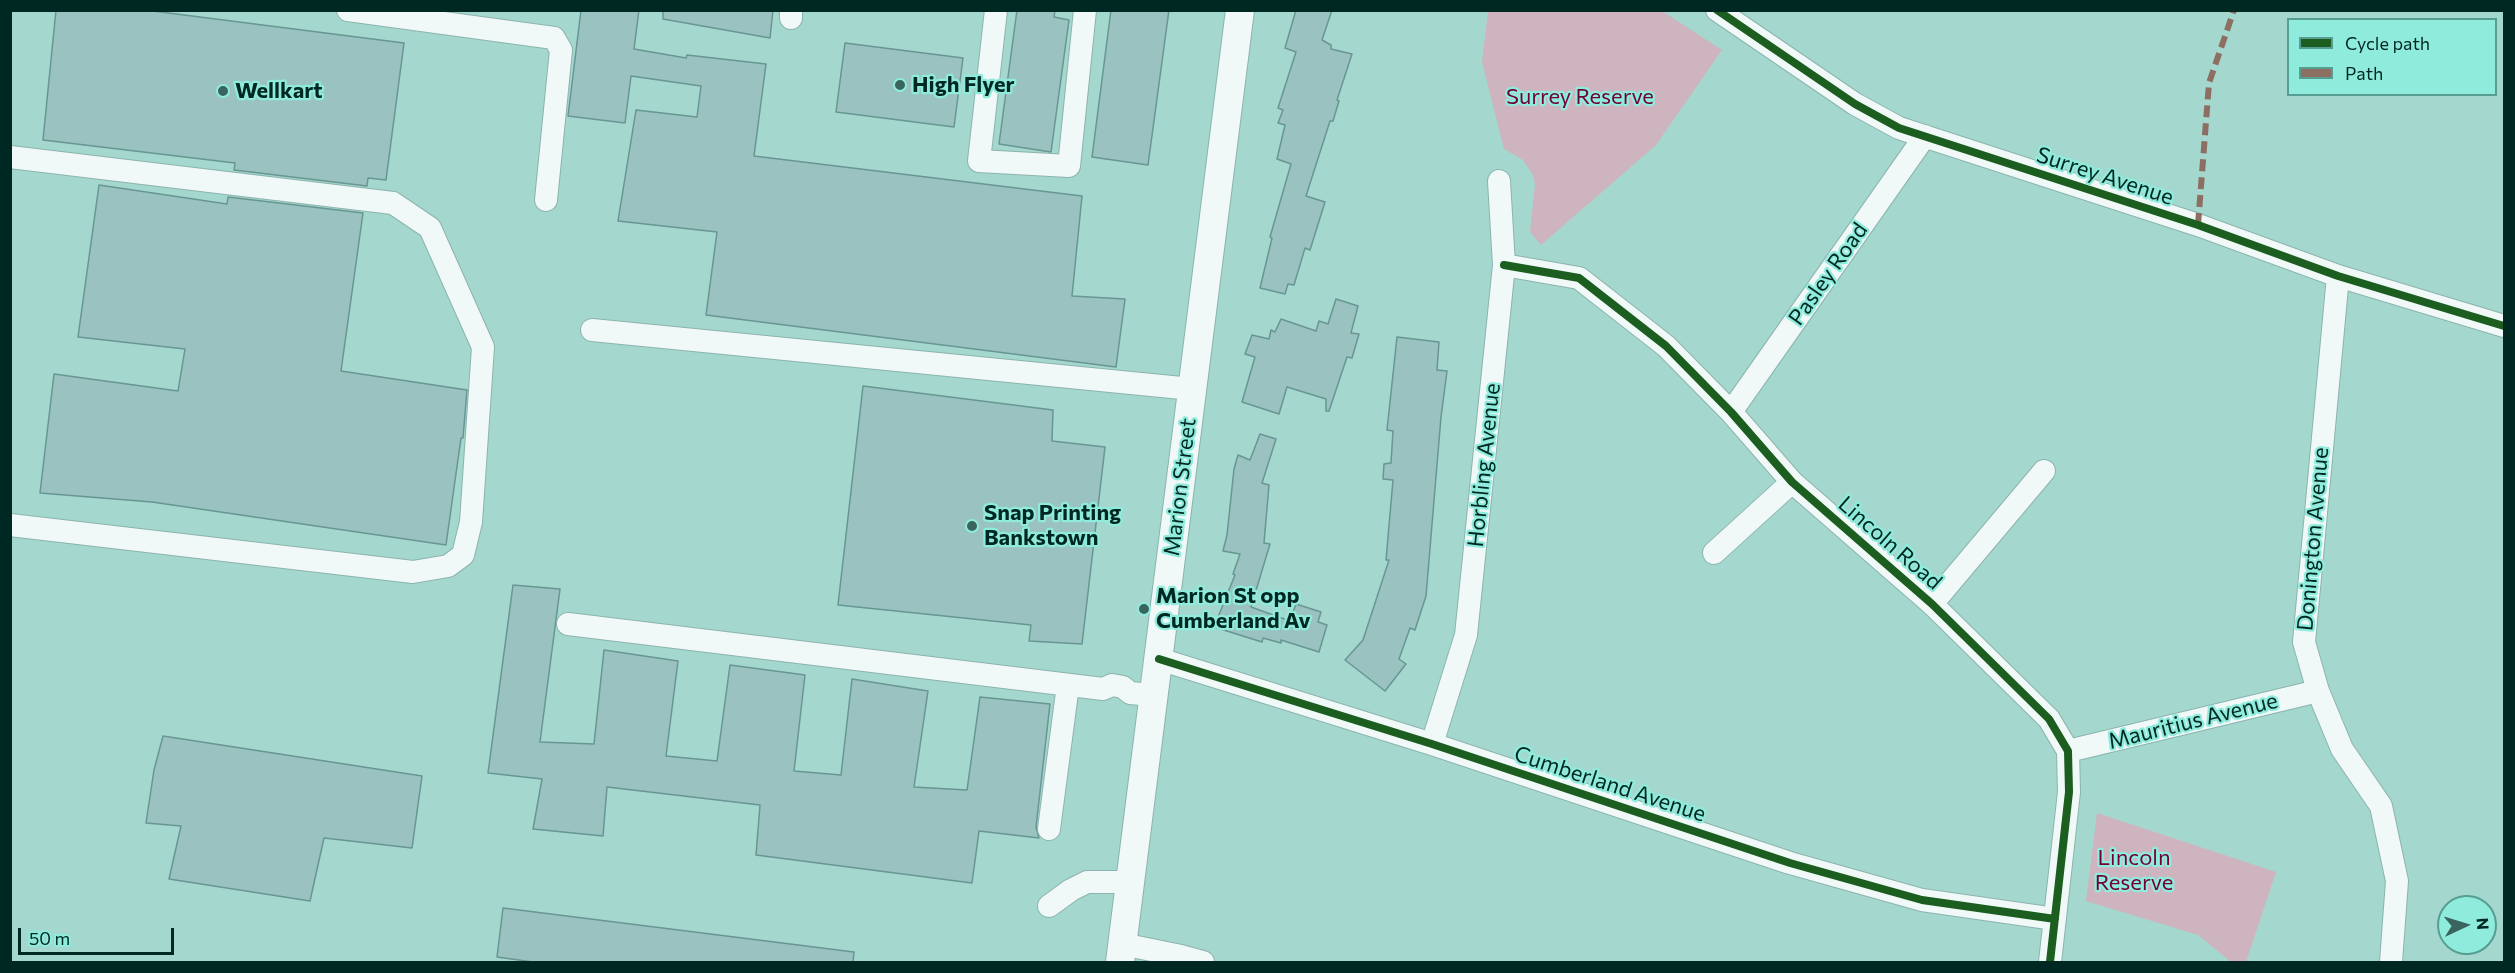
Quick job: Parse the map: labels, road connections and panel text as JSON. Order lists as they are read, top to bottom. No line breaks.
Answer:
{"streets":{"main road":["Marion Street"],"street":["Surrey Avenue","Pasley Road","Horbling Avenue","Donington Avenue","Lincoln Road","Mauritius Avenue","Cumberland Avenue"]},"crossings":[["Surrey Avenue","Pasley Road"],["Surrey Avenue","Donington Avenue"],["Pasley Road","Lincoln Road"],["Horbling Avenue","Lincoln Road"],["Horbling Avenue","Cumberland Avenue"],["Marion Street","Cumberland Avenue"],["Donington Avenue","Mauritius Avenue"],["Lincoln Road","Mauritius Avenue"],["Lincoln Road","Cumberland Avenue"]],"parks":["Surrey Reserve","Lincoln Reserve"],"places":["High Flyer","Wellkart","Snap Printing Bankstown","Marion St opp Cumberland Av"],"legend":["Cycle path","Path"],"scale_bar":"50 m","north":"right"}
